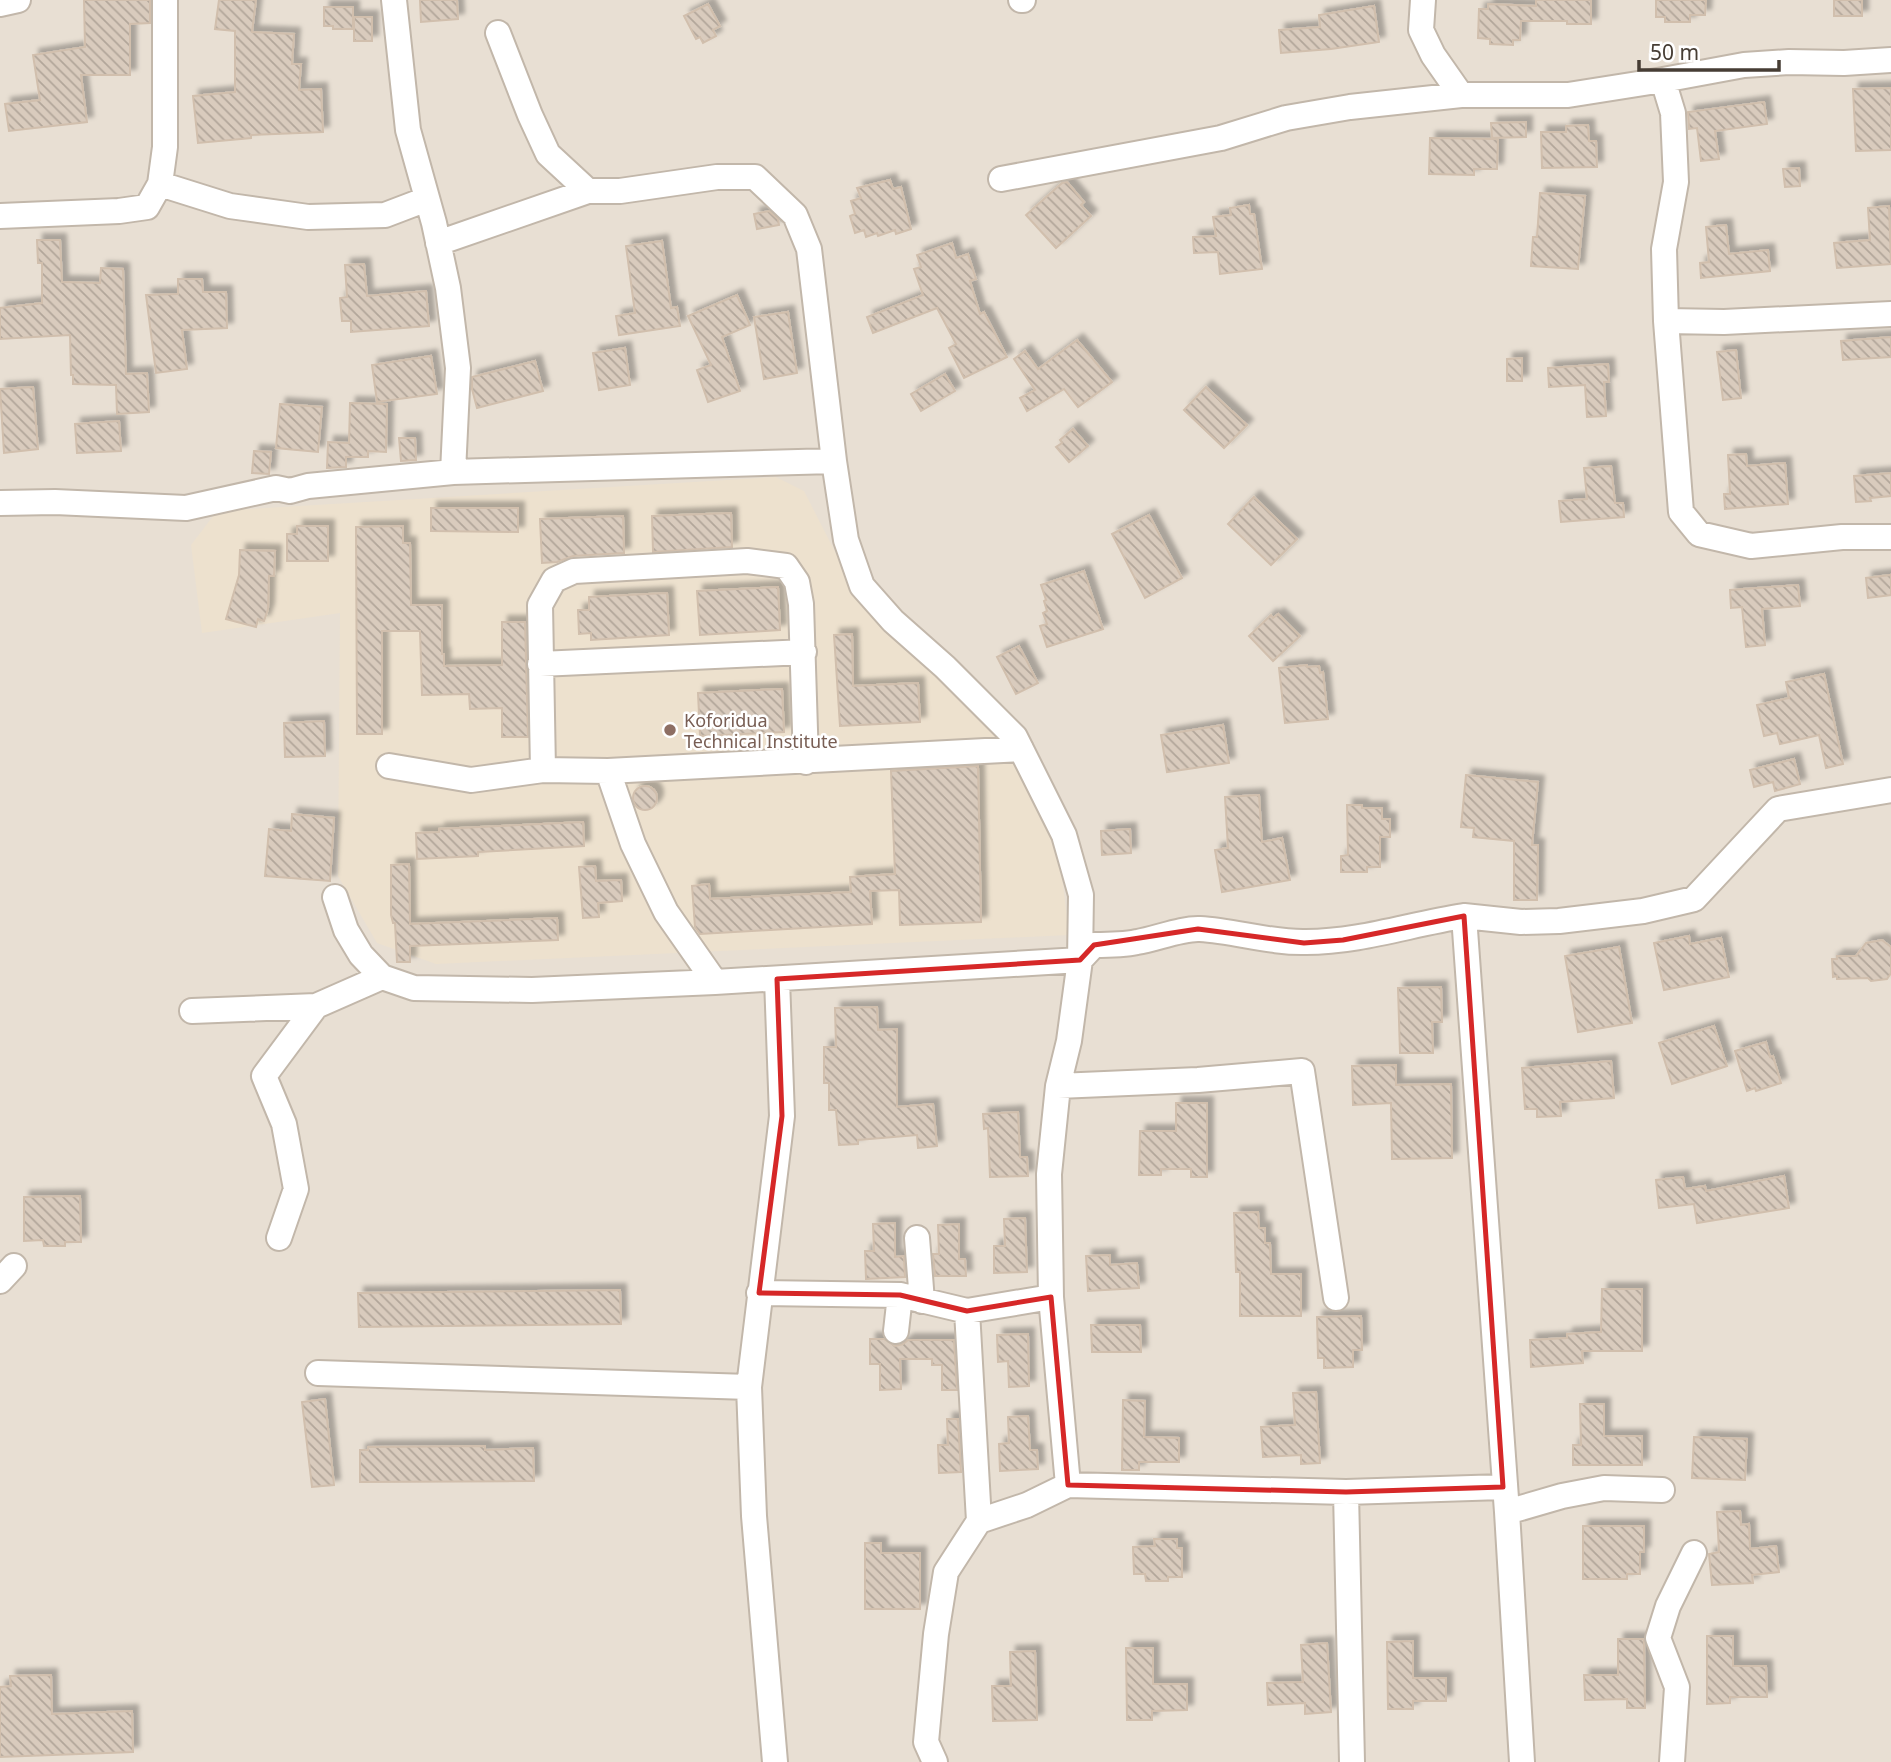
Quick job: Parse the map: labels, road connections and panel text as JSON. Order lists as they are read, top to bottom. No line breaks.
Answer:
{"places":["Koforidua Technical Institute"],"scale_bar":"50 m"}
